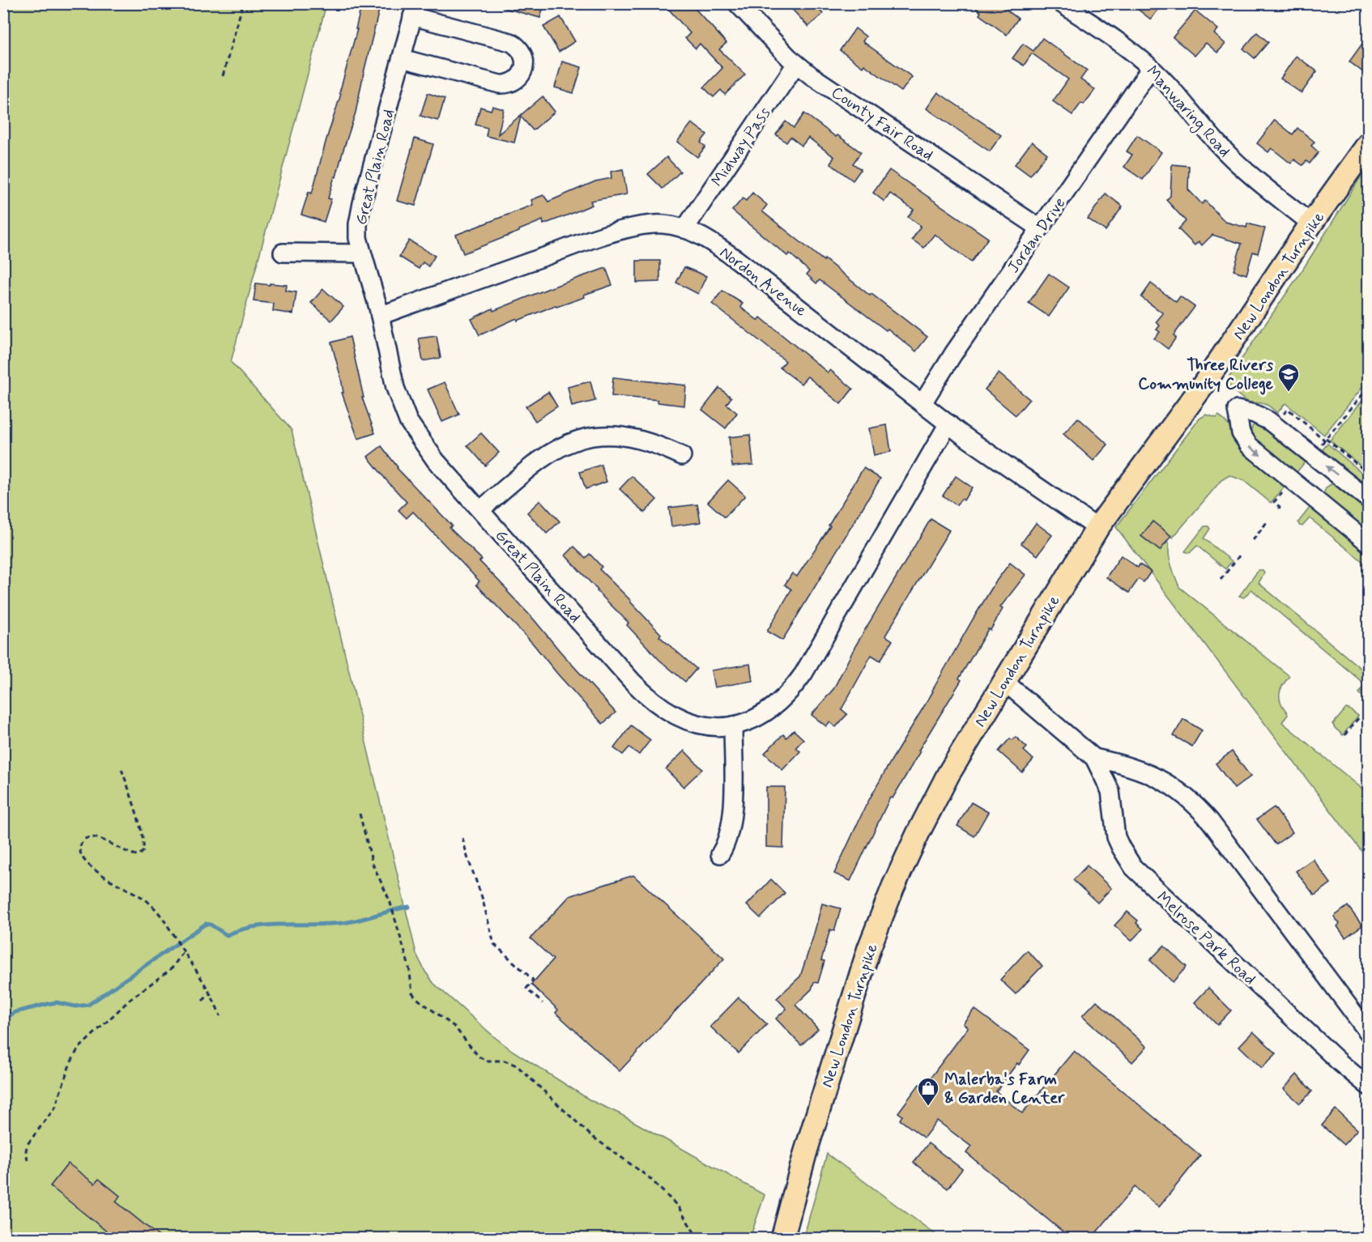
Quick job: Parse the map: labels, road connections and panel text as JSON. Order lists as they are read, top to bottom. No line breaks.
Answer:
{"streets":{"main road":["New London Turnpike"],"street":["Manwaring Road","County Fair Road","Midway Pass","Great Plain Road","Jordan Drive","Nordon Avenue","Melrose Park Road"]},"crossings":[["Manwaring Road","Jordan Drive"],["Manwaring Road","New London Turnpike"],["County Fair Road","Midway Pass"],["County Fair Road","Jordan Drive"],["Midway Pass","Nordon Avenue"],["Great Plain Road","Nordon Avenue"],["Jordan Drive","Nordon Avenue"],["New London Turnpike","Nordon Avenue"],["New London Turnpike","Melrose Park Road"]],"places":{"school or university":["Three Rivers Community College"],"shop":["Malerba's Farm & Garden Center"]}}
